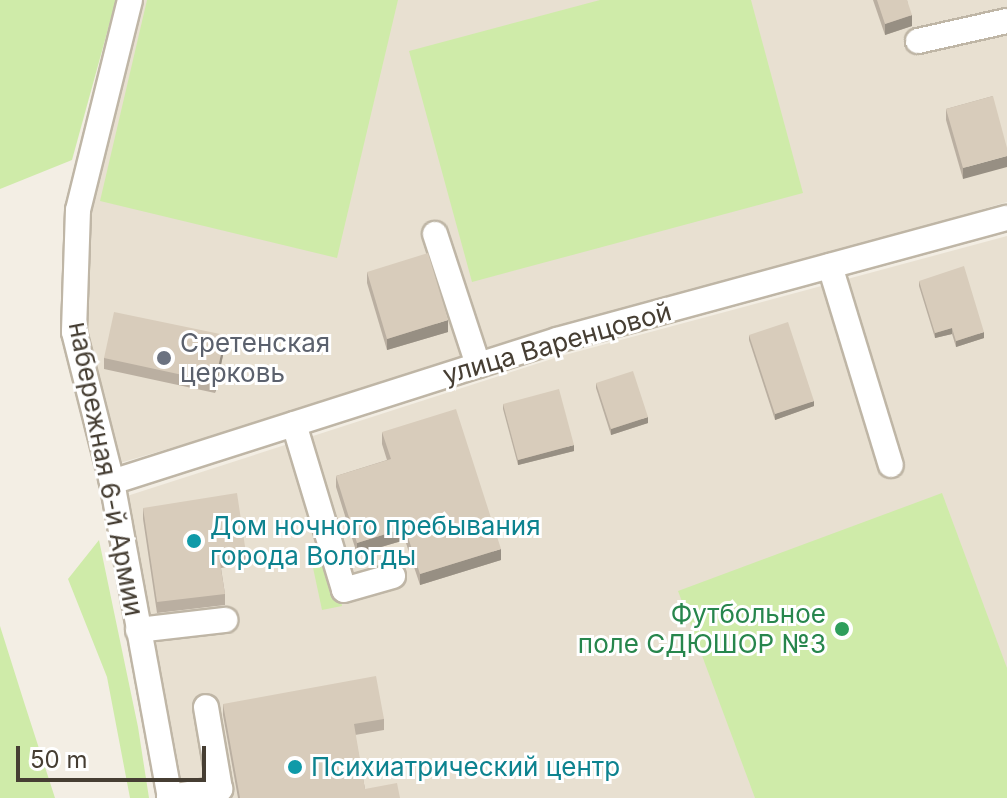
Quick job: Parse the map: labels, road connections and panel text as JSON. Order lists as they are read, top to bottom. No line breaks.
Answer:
{"streets":{"street":["улица Варенцовой","набережная 6-й Армии"]},"crossings":[["улица Варенцовой","набережная 6-й Армии"]],"places":["Сретенская церковь","Дом ночного пребывания города Вологды","Футбольное поле СДЮШОР №3","Психиатрический центр"],"scale_bar":"50 m"}
